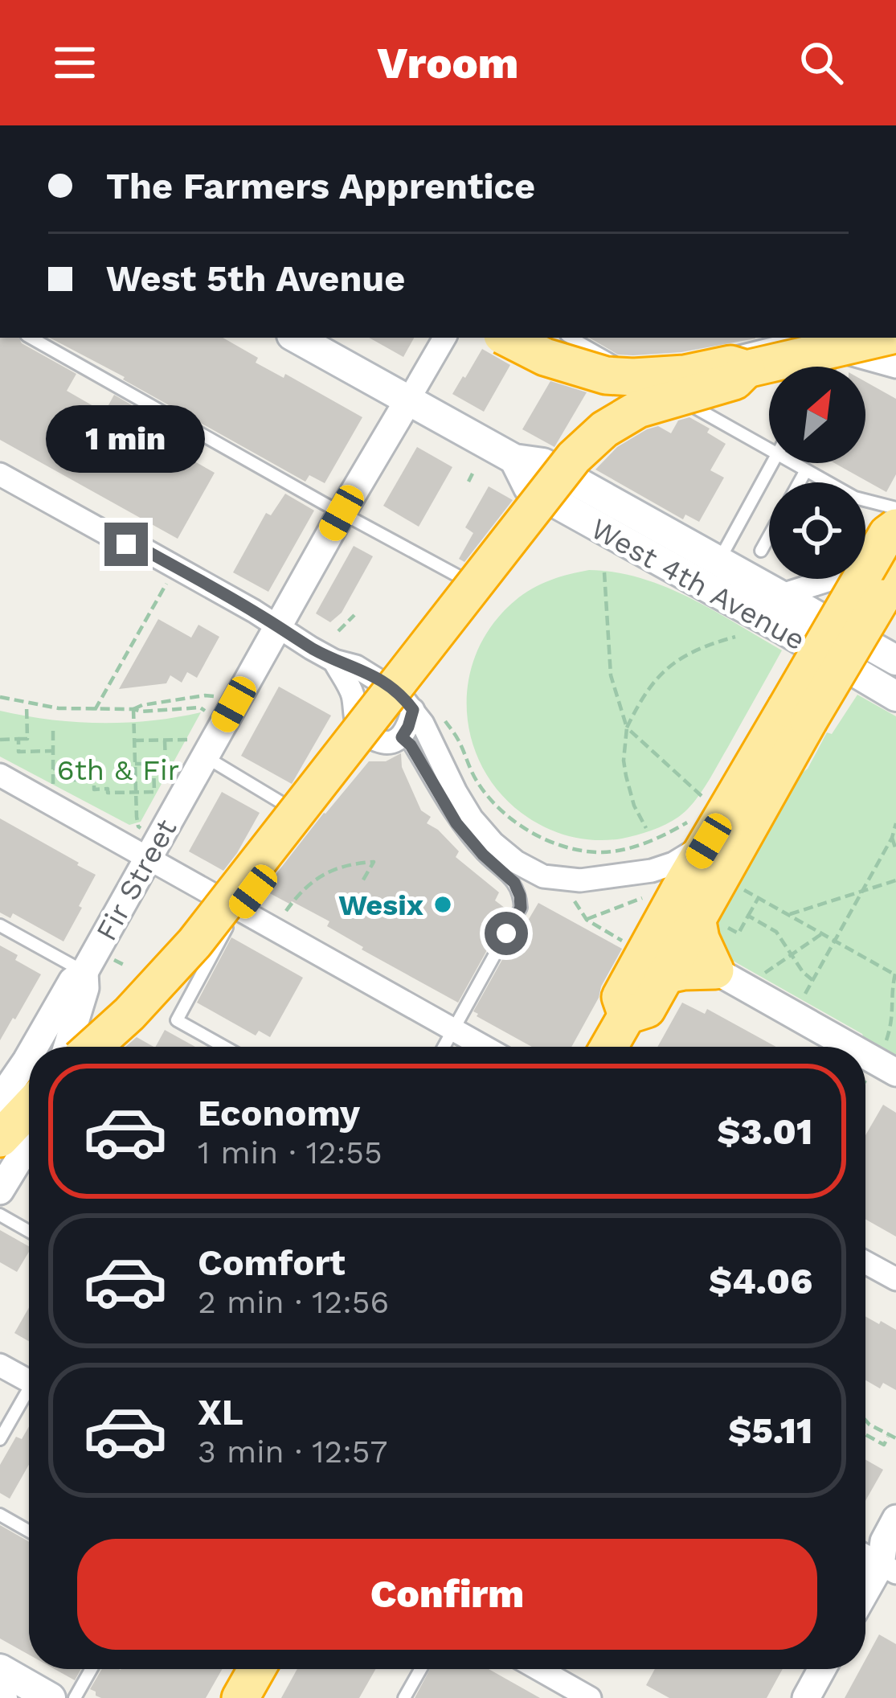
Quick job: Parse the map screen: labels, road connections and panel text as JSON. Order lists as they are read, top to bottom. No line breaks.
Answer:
{"streets":{"main road":["West 4th Avenue"],"street":["Fir Street"]},"crossings":[["West 4th Avenue","Fir Street"]],"parks":["6th & Fir"],"places":["Wesix"],"north":"top right","page":{"header":"Vroom","banner":["The Farmers Apprentice","West 5th Avenue"],"bubble":"1 min","list":[{"name":"Economy","note":"1 min · 12:55","value":"$3.01"},{"name":"Comfort","note":"2 min · 12:56","value":"$4.06"},{"name":"XL","note":"3 min · 12:57","value":"$5.11"}],"buttons":"Confirm"}}
